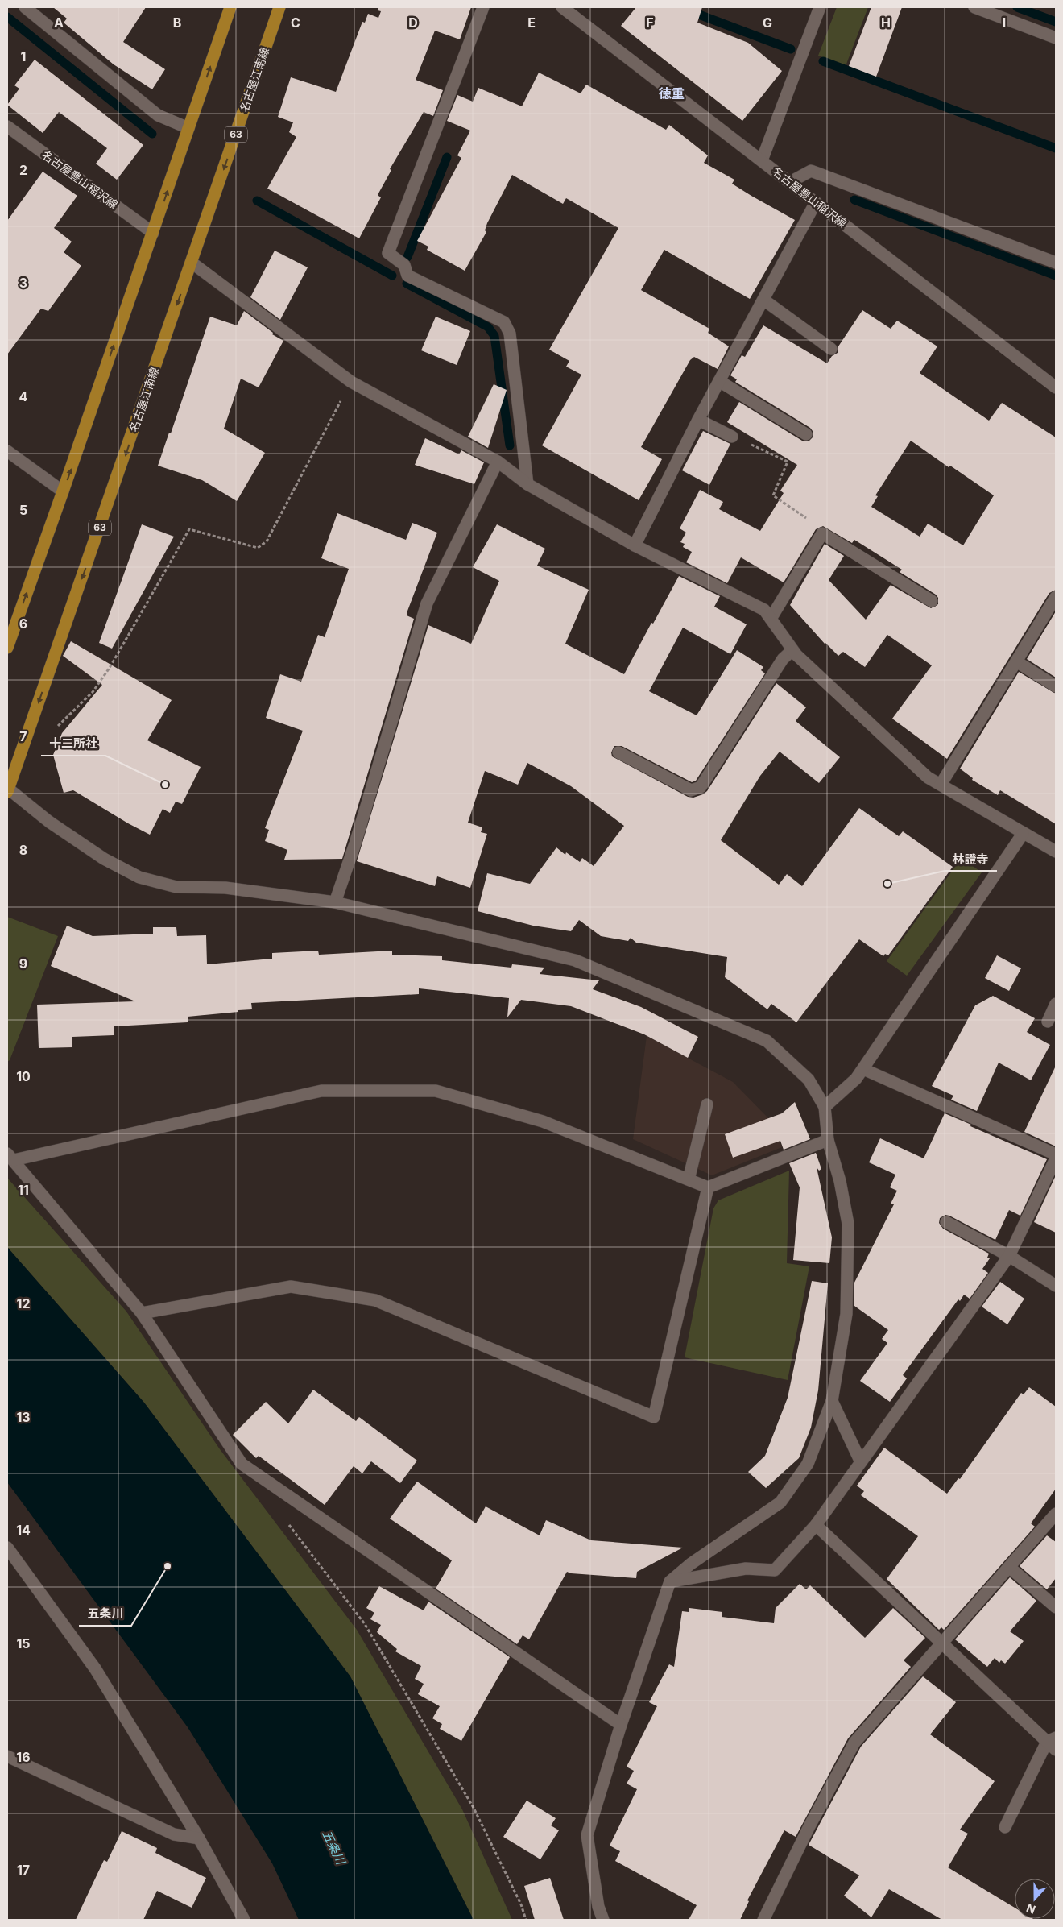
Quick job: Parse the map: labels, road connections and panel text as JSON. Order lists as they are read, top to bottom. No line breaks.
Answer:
{"streets":{"main road":["名古屋江南線","63"],"street":["名古屋豊山稲沢線"]},"districts":["徳重"],"water":["五条川"],"places":["十二所社","林證寺","五条川"],"north":"bottom","grid":{"columns":["A","B","C","D","E","F","G","H","I"],"rows":["1","2","3","4","5","6","7","8","9","10","11","12","13","14","15","16","17"]}}
